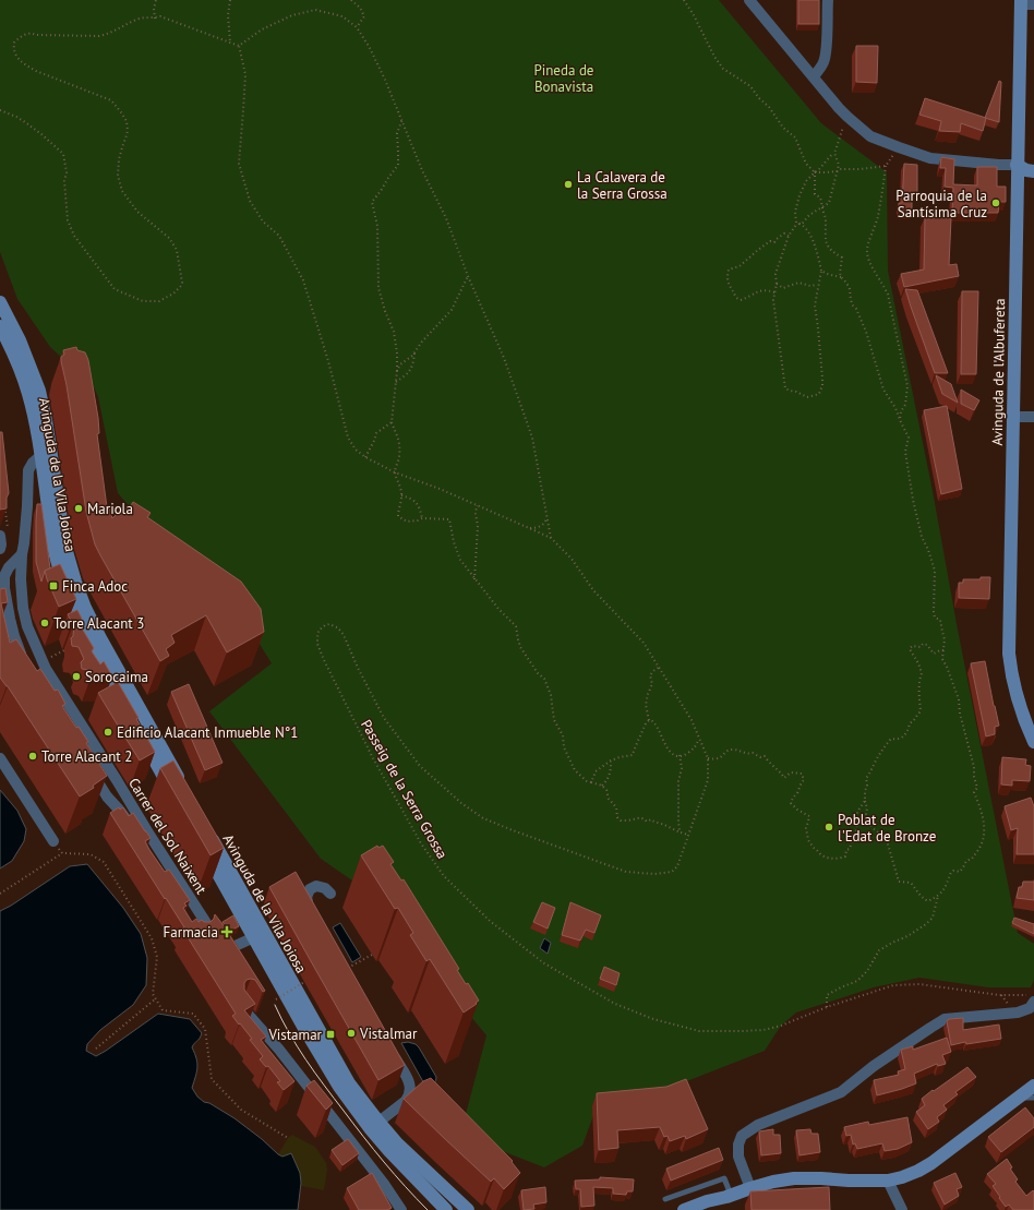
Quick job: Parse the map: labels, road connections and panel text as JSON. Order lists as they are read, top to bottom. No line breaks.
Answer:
{"streets":{"main road":["Avinguda de l'Albufereta","Avinguda de la Vila Joiosa"],"street":["Carrer del Sol Naixent"],"path":["Passeig de la Serra Grossa"]},"crossings":[["Avinguda de la Vila Joiosa","Carrer del Sol Naixent"]],"parks":["Pineda de Bonavista"],"places":{"other":["La Calavera de la Serra Grossa","Parroquia de la Santísima Cruz","Mariola","Torre Alacant 3","Sorocaima","Edificio Alacant Inmueble N°1","Torre Alacant 2","Poblat de l'Edat de Bronze","Vistalmar"],"transit":["Finca Adoc","Vistamar"],"health":["Farmacia"]}}
